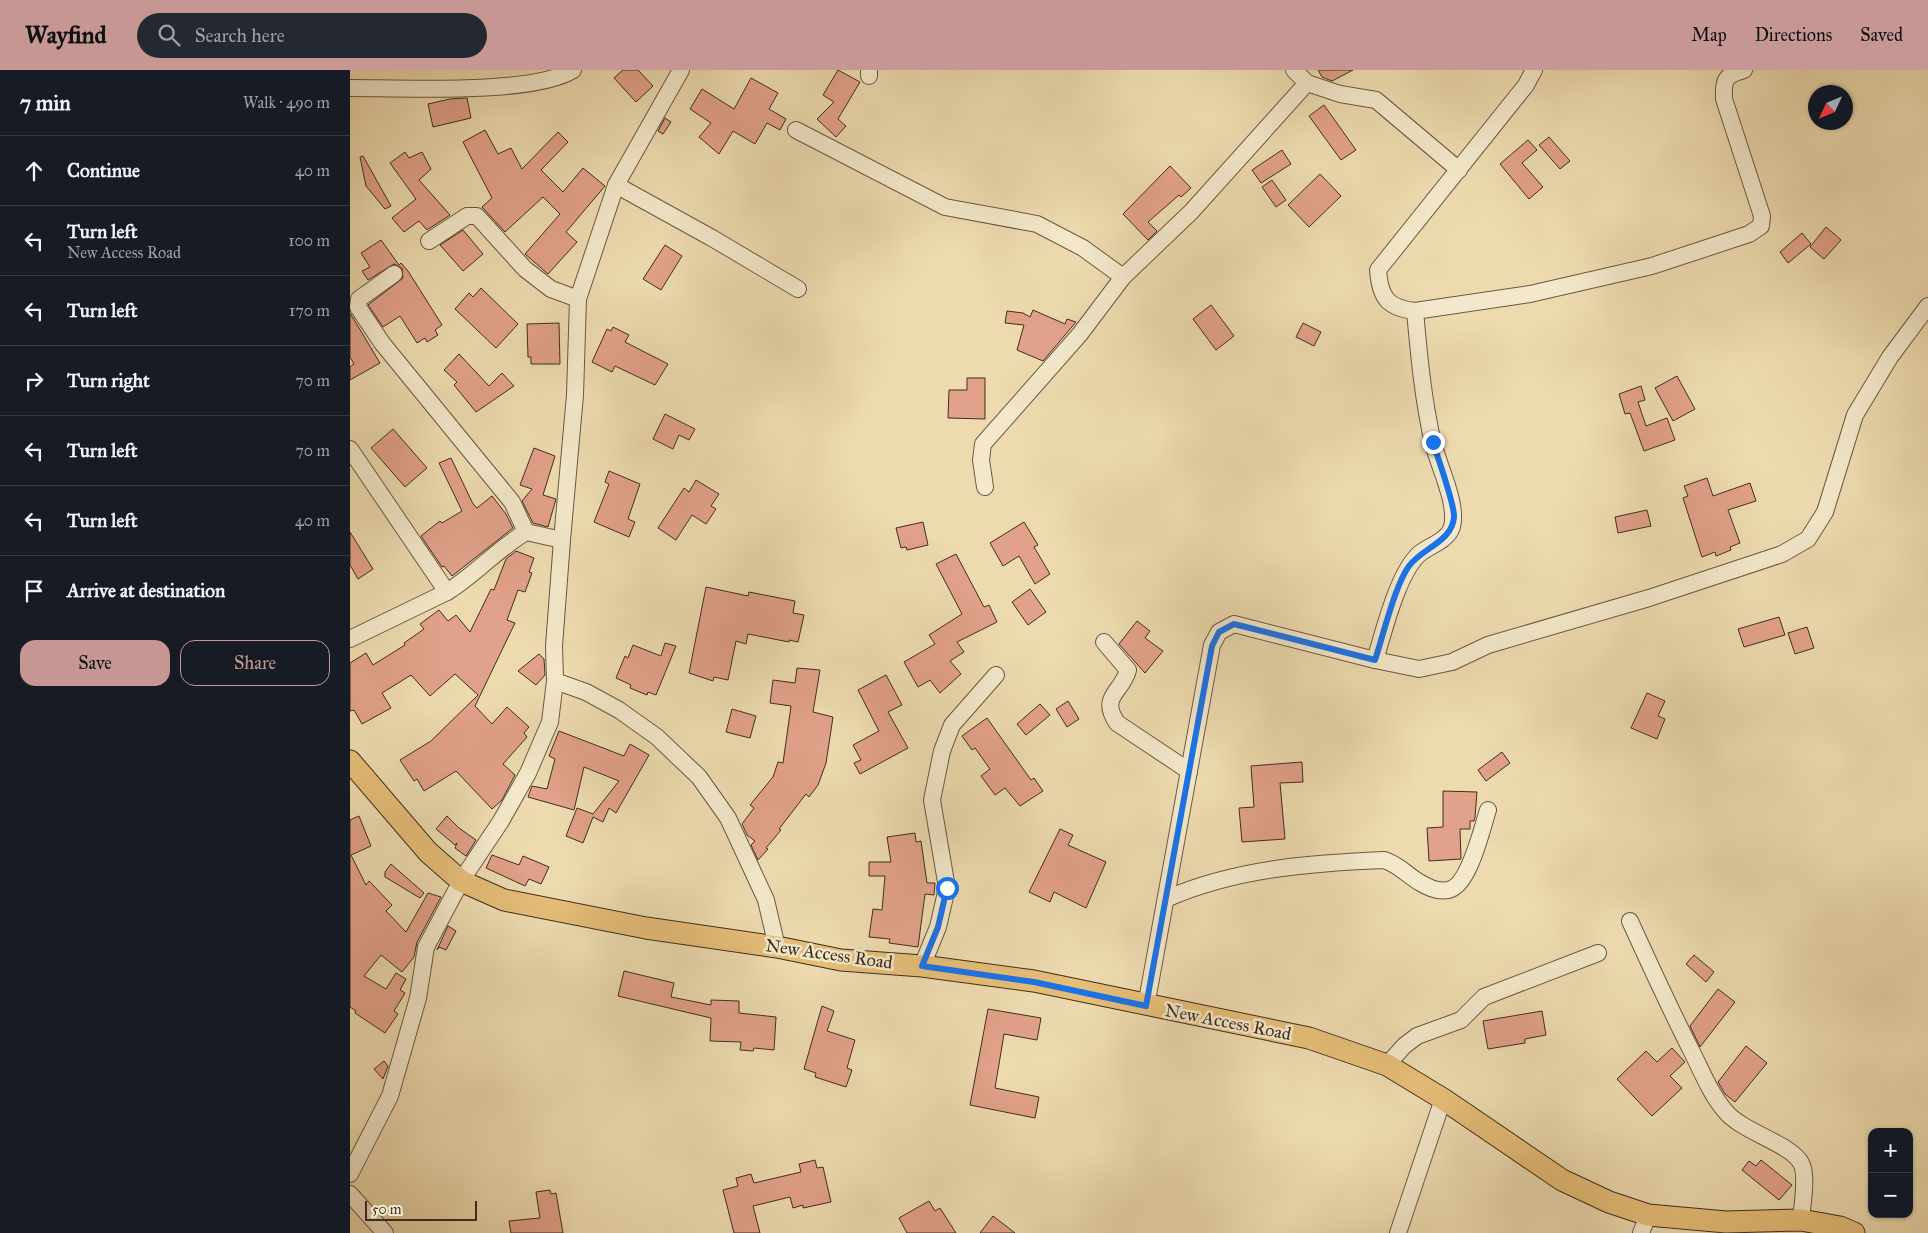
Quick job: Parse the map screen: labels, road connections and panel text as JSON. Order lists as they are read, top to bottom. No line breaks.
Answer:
{"streets":{"main road":["New Access Road"]},"scale_bar":"50 m","north":"bottom left","page":{"header":"Wayfind","search":"Search here","nav":["Map","Directions","Saved"],"heading":["7 min","Walk · 490 m"],"list":[["Continue","40 m"],["Turn left","New Access Road","100 m"],["Turn left","170 m"],["Turn right","70 m"],["Turn left","70 m"],["Turn left","40 m"],"Arrive at destination"],"buttons":["Save","Share"],"map_buttons":["+","−"],"scale":"50 m"}}
